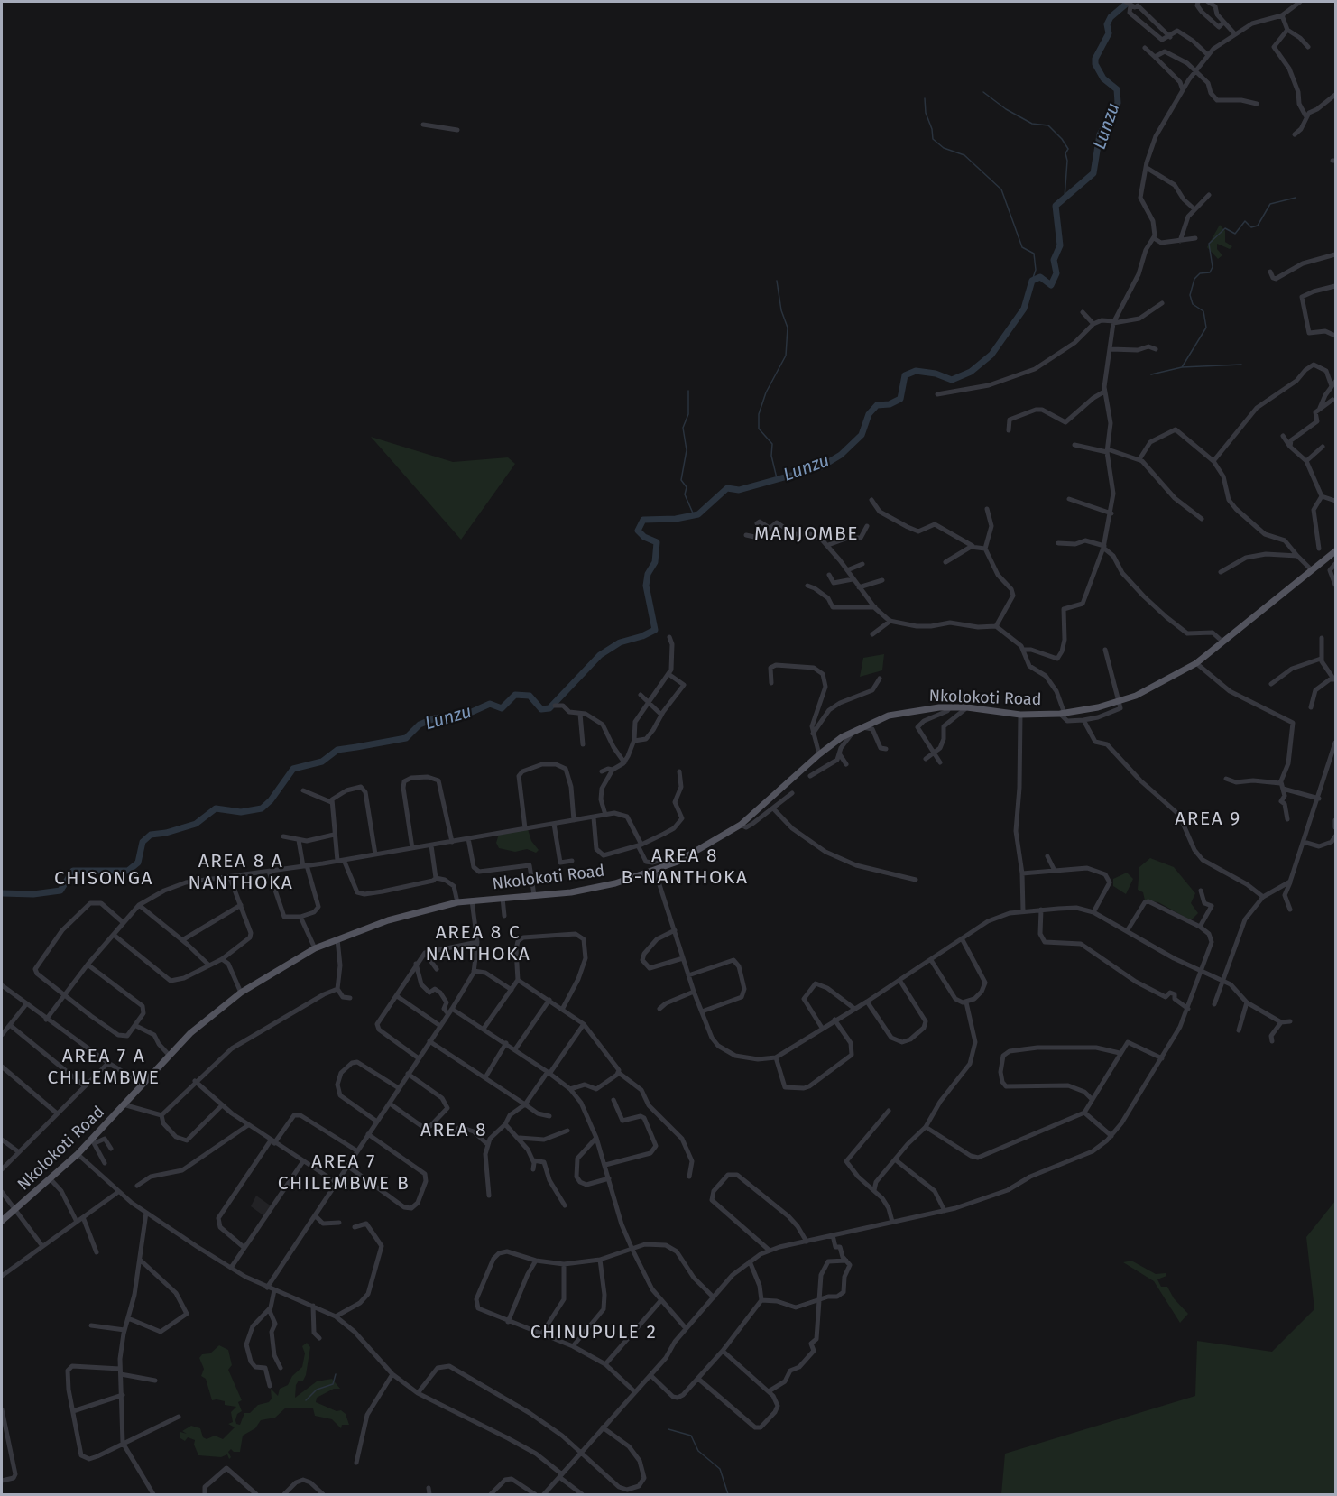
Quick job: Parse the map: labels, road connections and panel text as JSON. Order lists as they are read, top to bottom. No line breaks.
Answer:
{"streets":{"main road":["Nkolokoti Road"]},"districts":["MANJOMBE","AREA 9","AREA 8 B-NANTHOKA","AREA 8 A NANTHOKA","CHISONGA","AREA 8 C NANTHOKA","AREA 7 A CHILEMBWE","AREA 8","AREA 7 CHILEMBWE B","CHINUPULE 2"],"water":["Lunzu"]}
